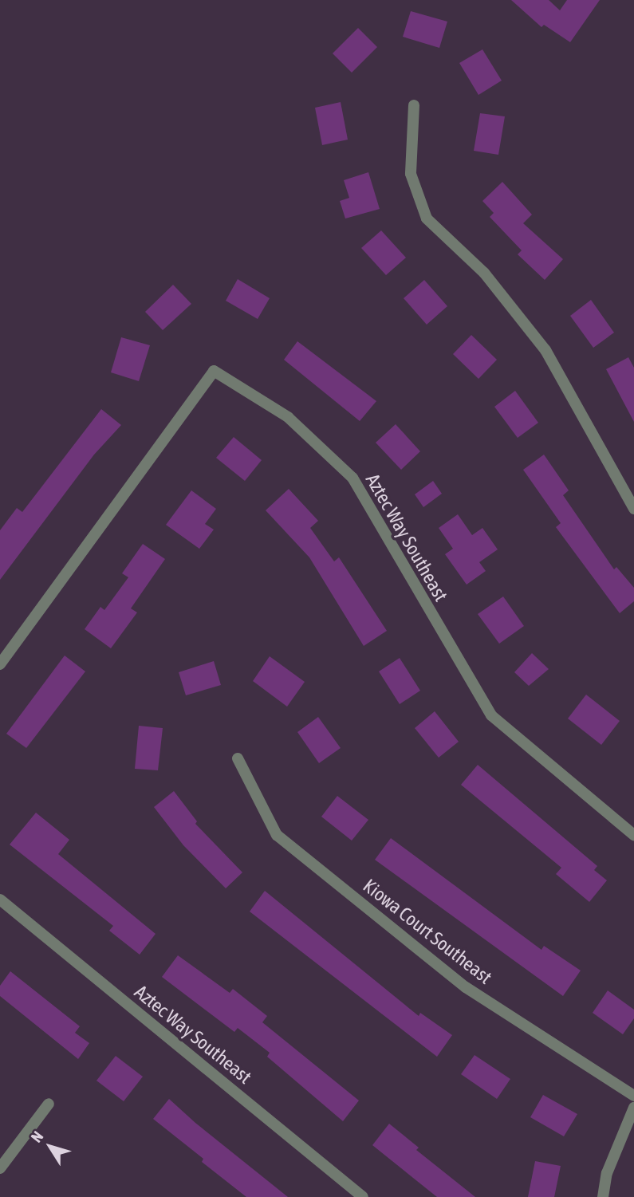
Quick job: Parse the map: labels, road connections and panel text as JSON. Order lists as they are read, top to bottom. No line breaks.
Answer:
{"streets":{"street":["Aztec Way Southeast","Kiowa Court Southeast"]},"north":"top left"}
